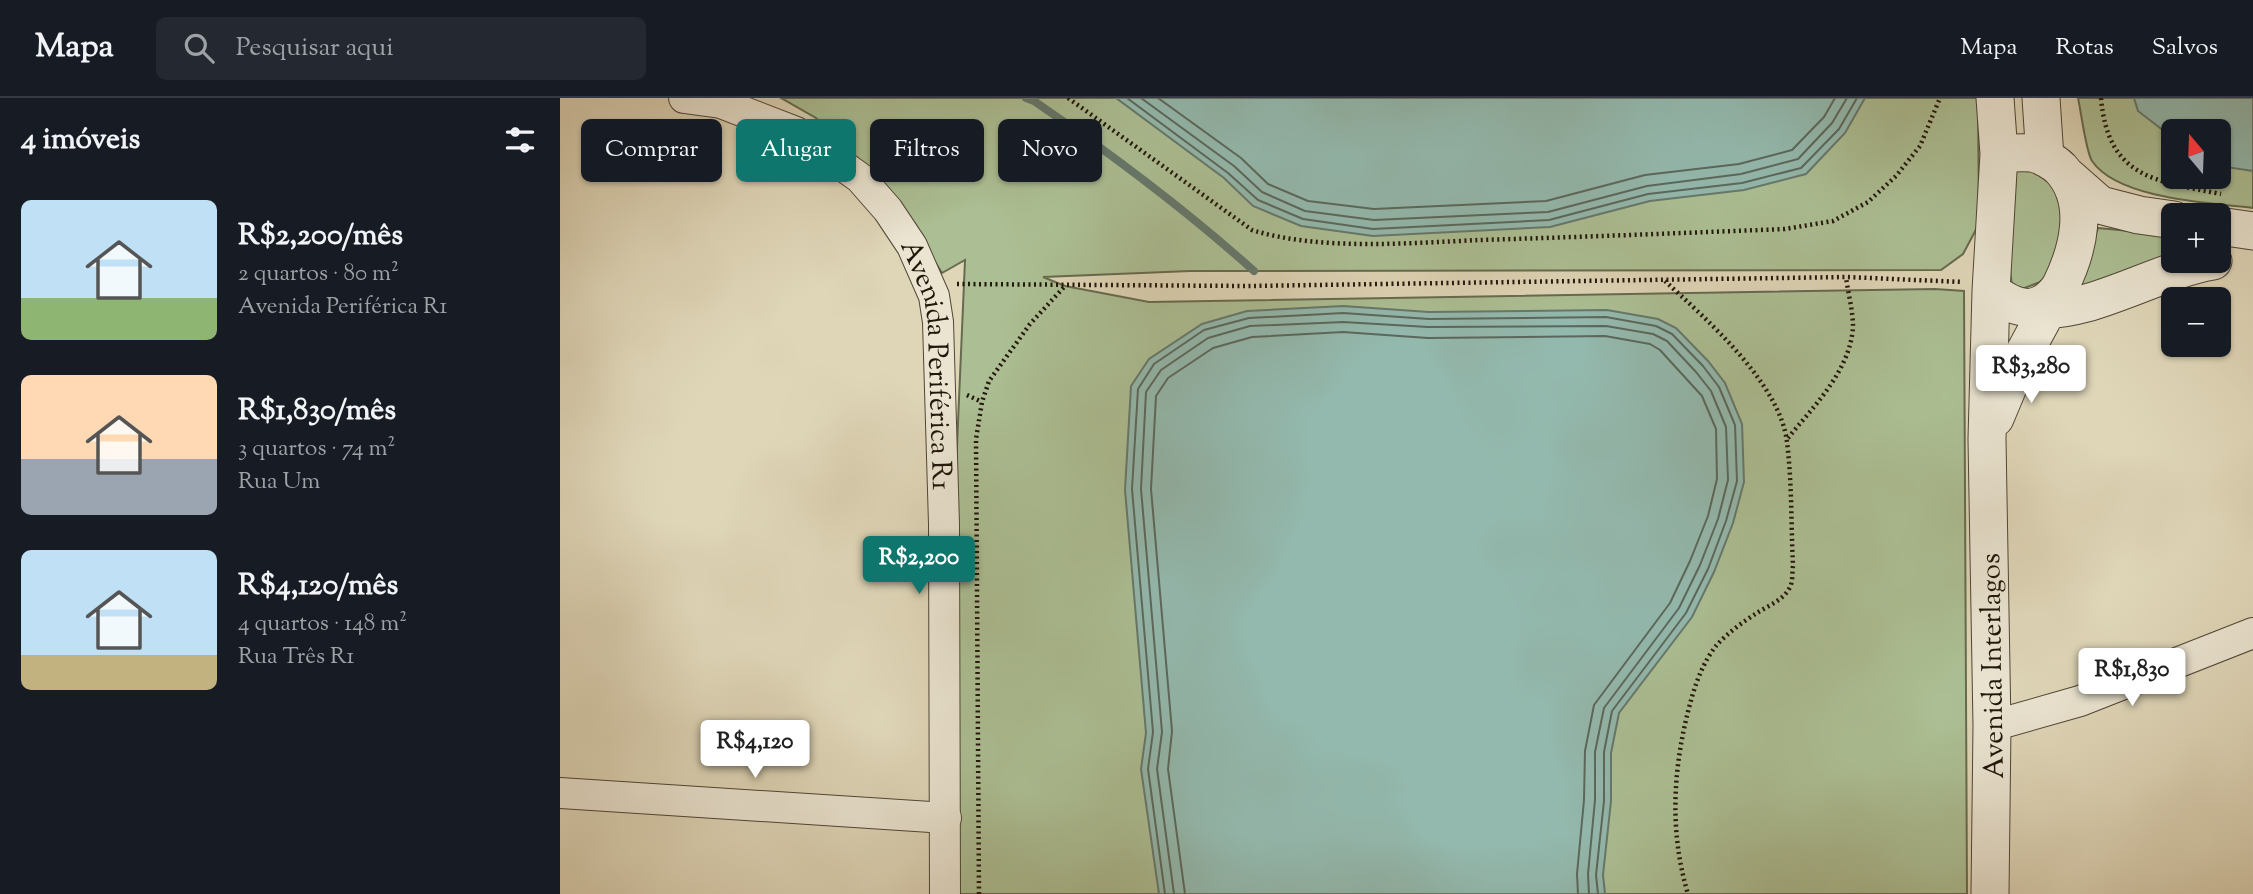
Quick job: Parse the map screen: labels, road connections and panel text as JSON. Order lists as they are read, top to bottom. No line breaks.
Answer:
{"streets":{"street":["Avenida Periférica R1","Avenida Interlagos"]},"north":"top","page":{"header":"Mapa","search":"Pesquisar aqui","nav":["Mapa","Rotas","Salvos"],"heading":"4 imóveis","map_buttons":["+","−"],"chip":["Comprar","Alugar","Filtros","Novo"],"list":[{"name":"R$2,200/mês","note":"2 quartos · 80 m² · Avenida Periférica R1"},{"name":"R$1,830/mês","note":"3 quartos · 74 m² · Rua Um"},{"name":"R$4,120/mês","note":"4 quartos · 148 m² · Rua Três R1"}],"price":["R$3,280","R$2,200","R$1,830","R$4,120"]}}
